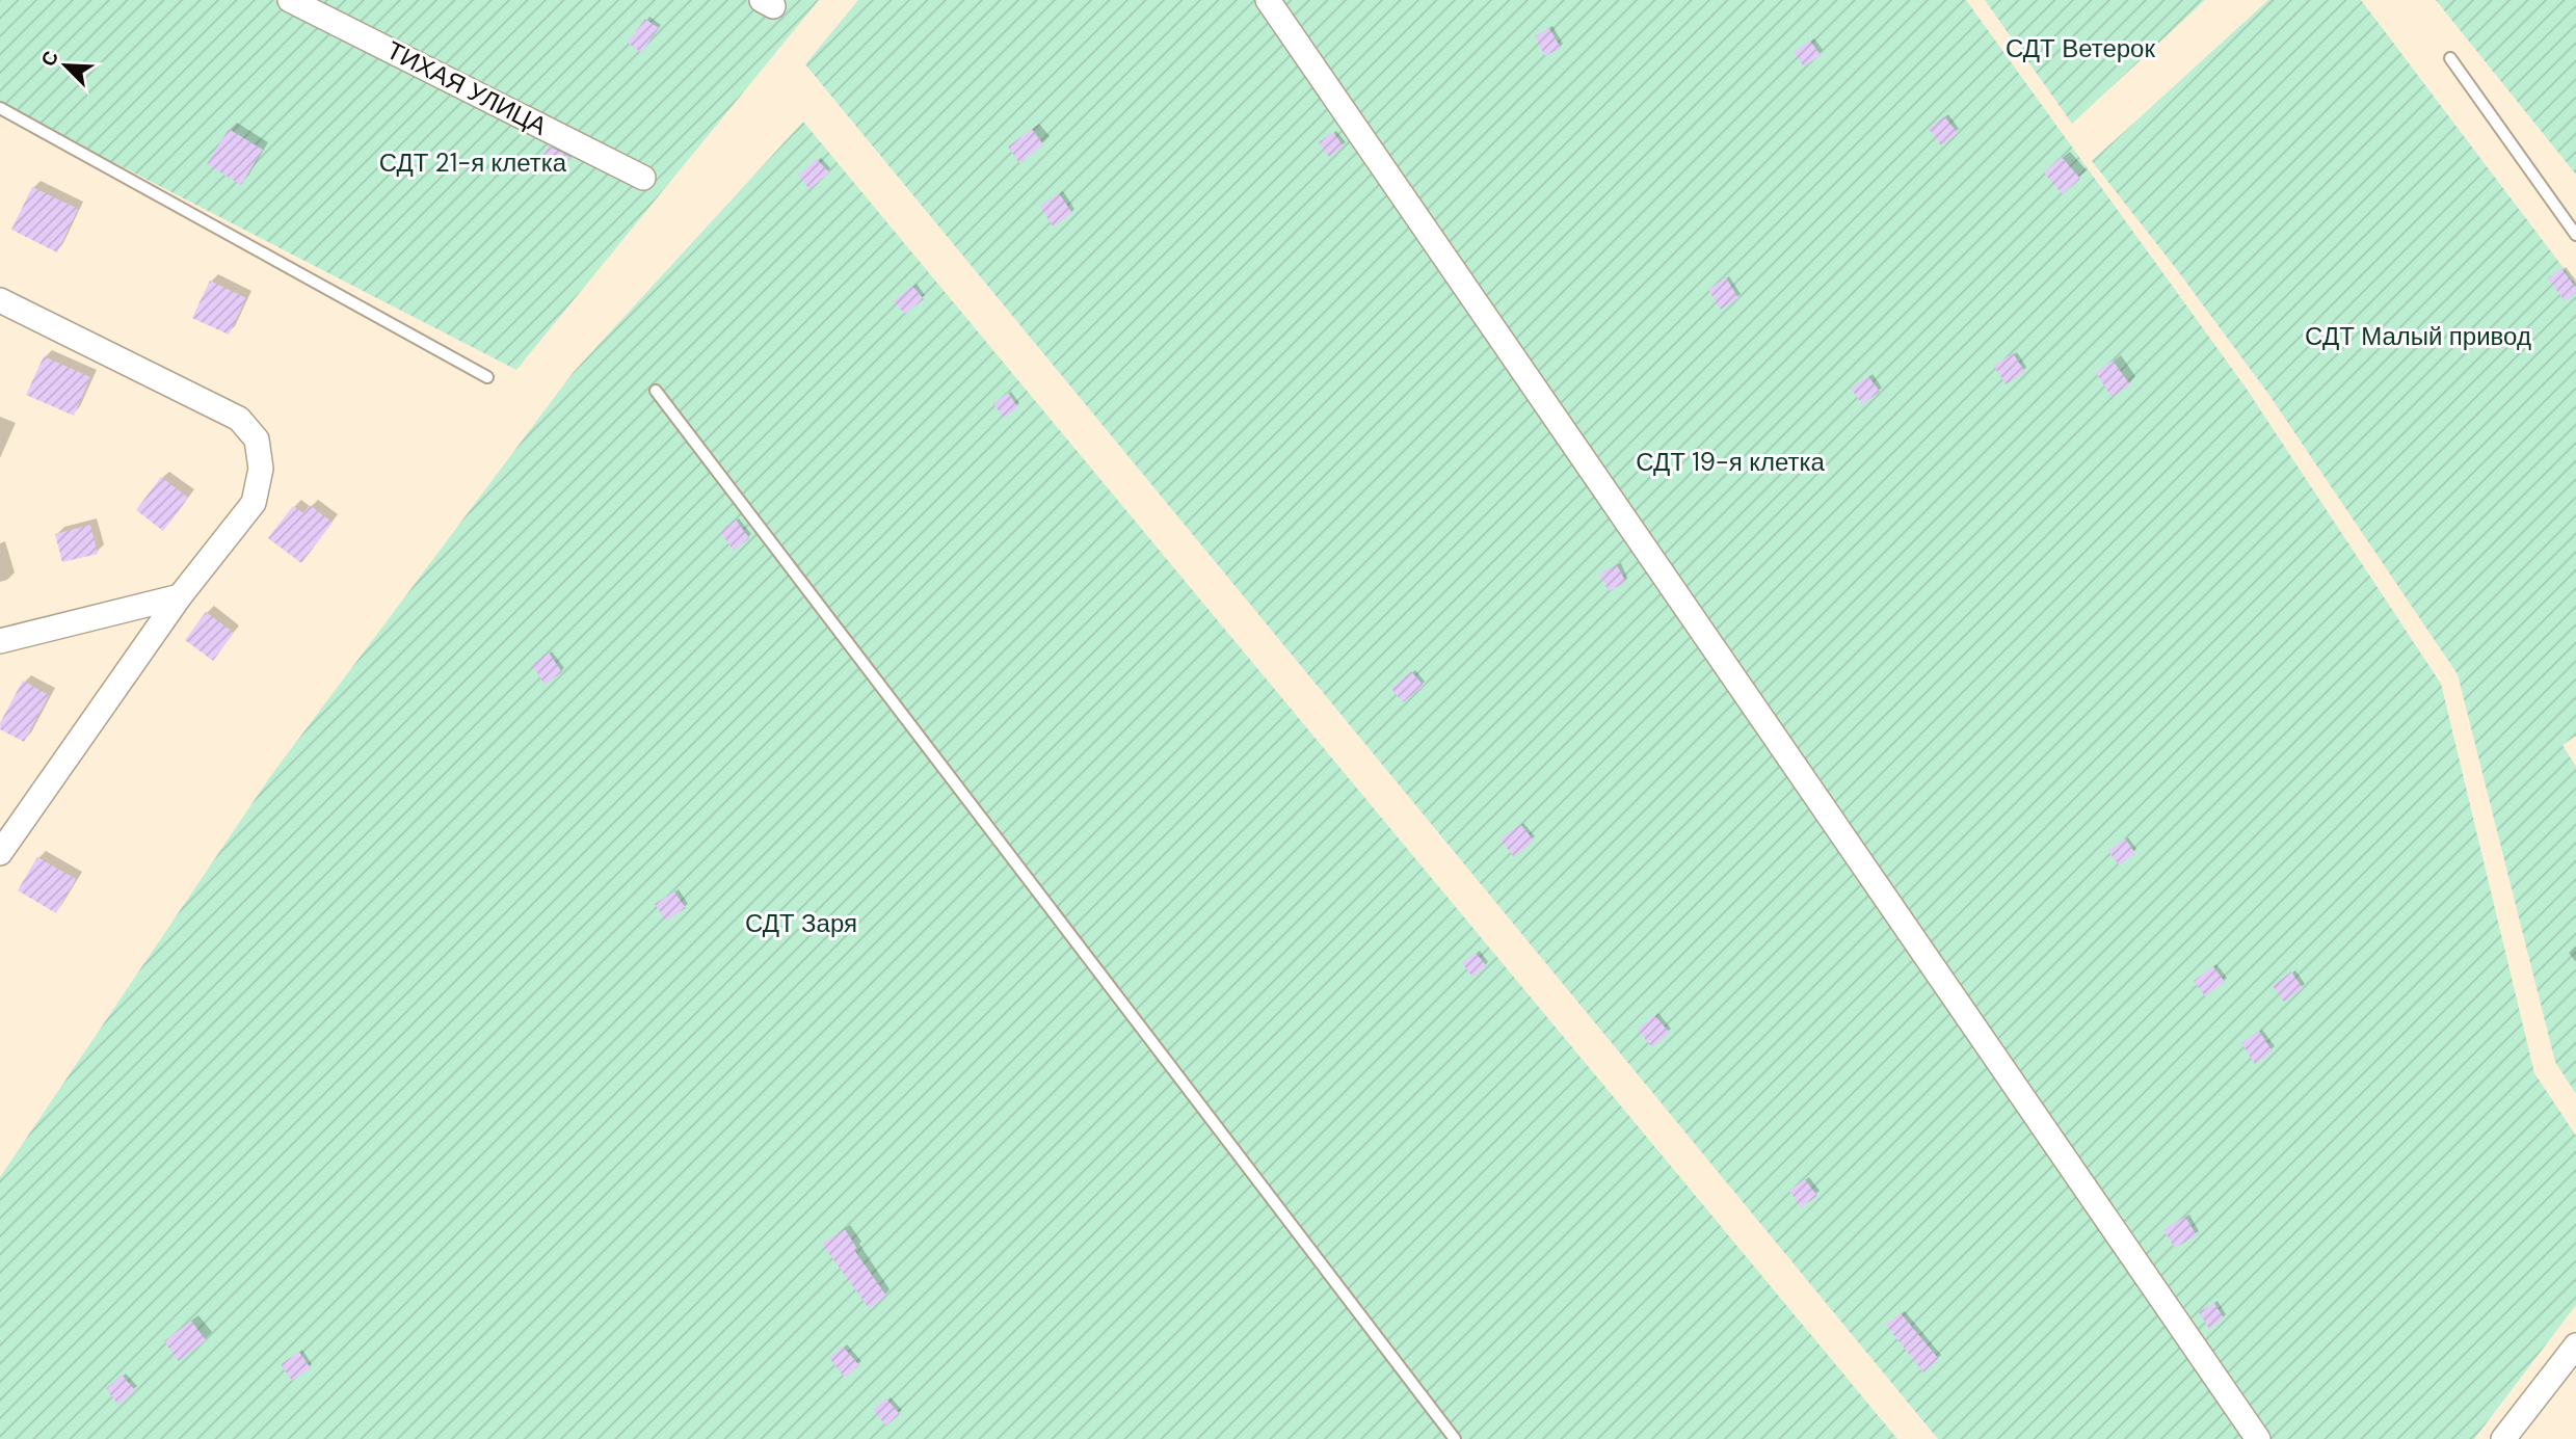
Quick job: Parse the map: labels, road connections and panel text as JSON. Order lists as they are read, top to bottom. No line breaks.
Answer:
{"streets":{"street":["ТИХАЯ УЛИЦА"]},"parks":["СДТ Ветерок","СДТ 21-я клетка","СДТ Малый привод","СДТ 19-я клетка","СДТ Заря"],"north":"top left"}
